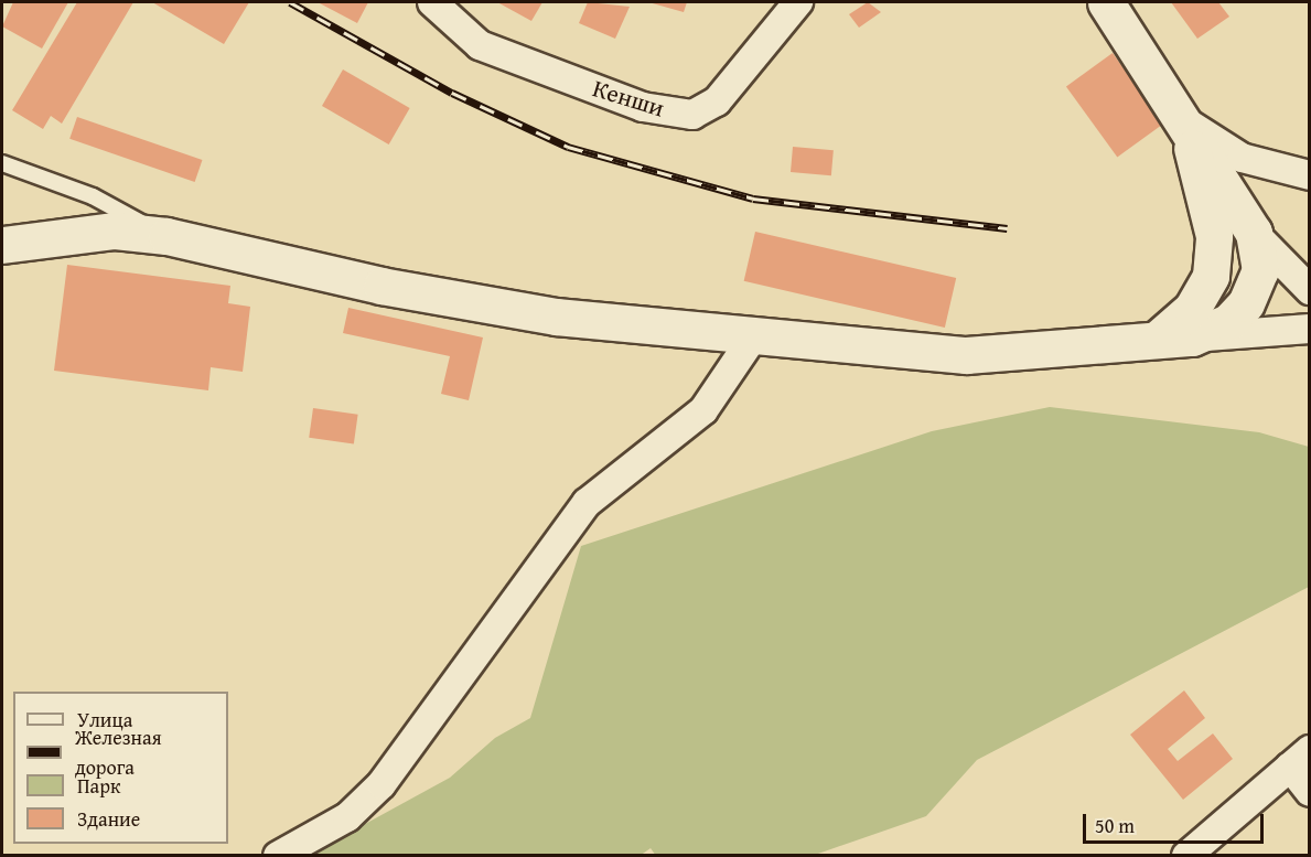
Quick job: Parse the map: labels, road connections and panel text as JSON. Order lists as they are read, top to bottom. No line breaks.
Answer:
{"streets":{"street":["Кенши"]},"legend":["Улица","Железная дорога","Парк","Здание"],"scale_bar":"50 m"}
